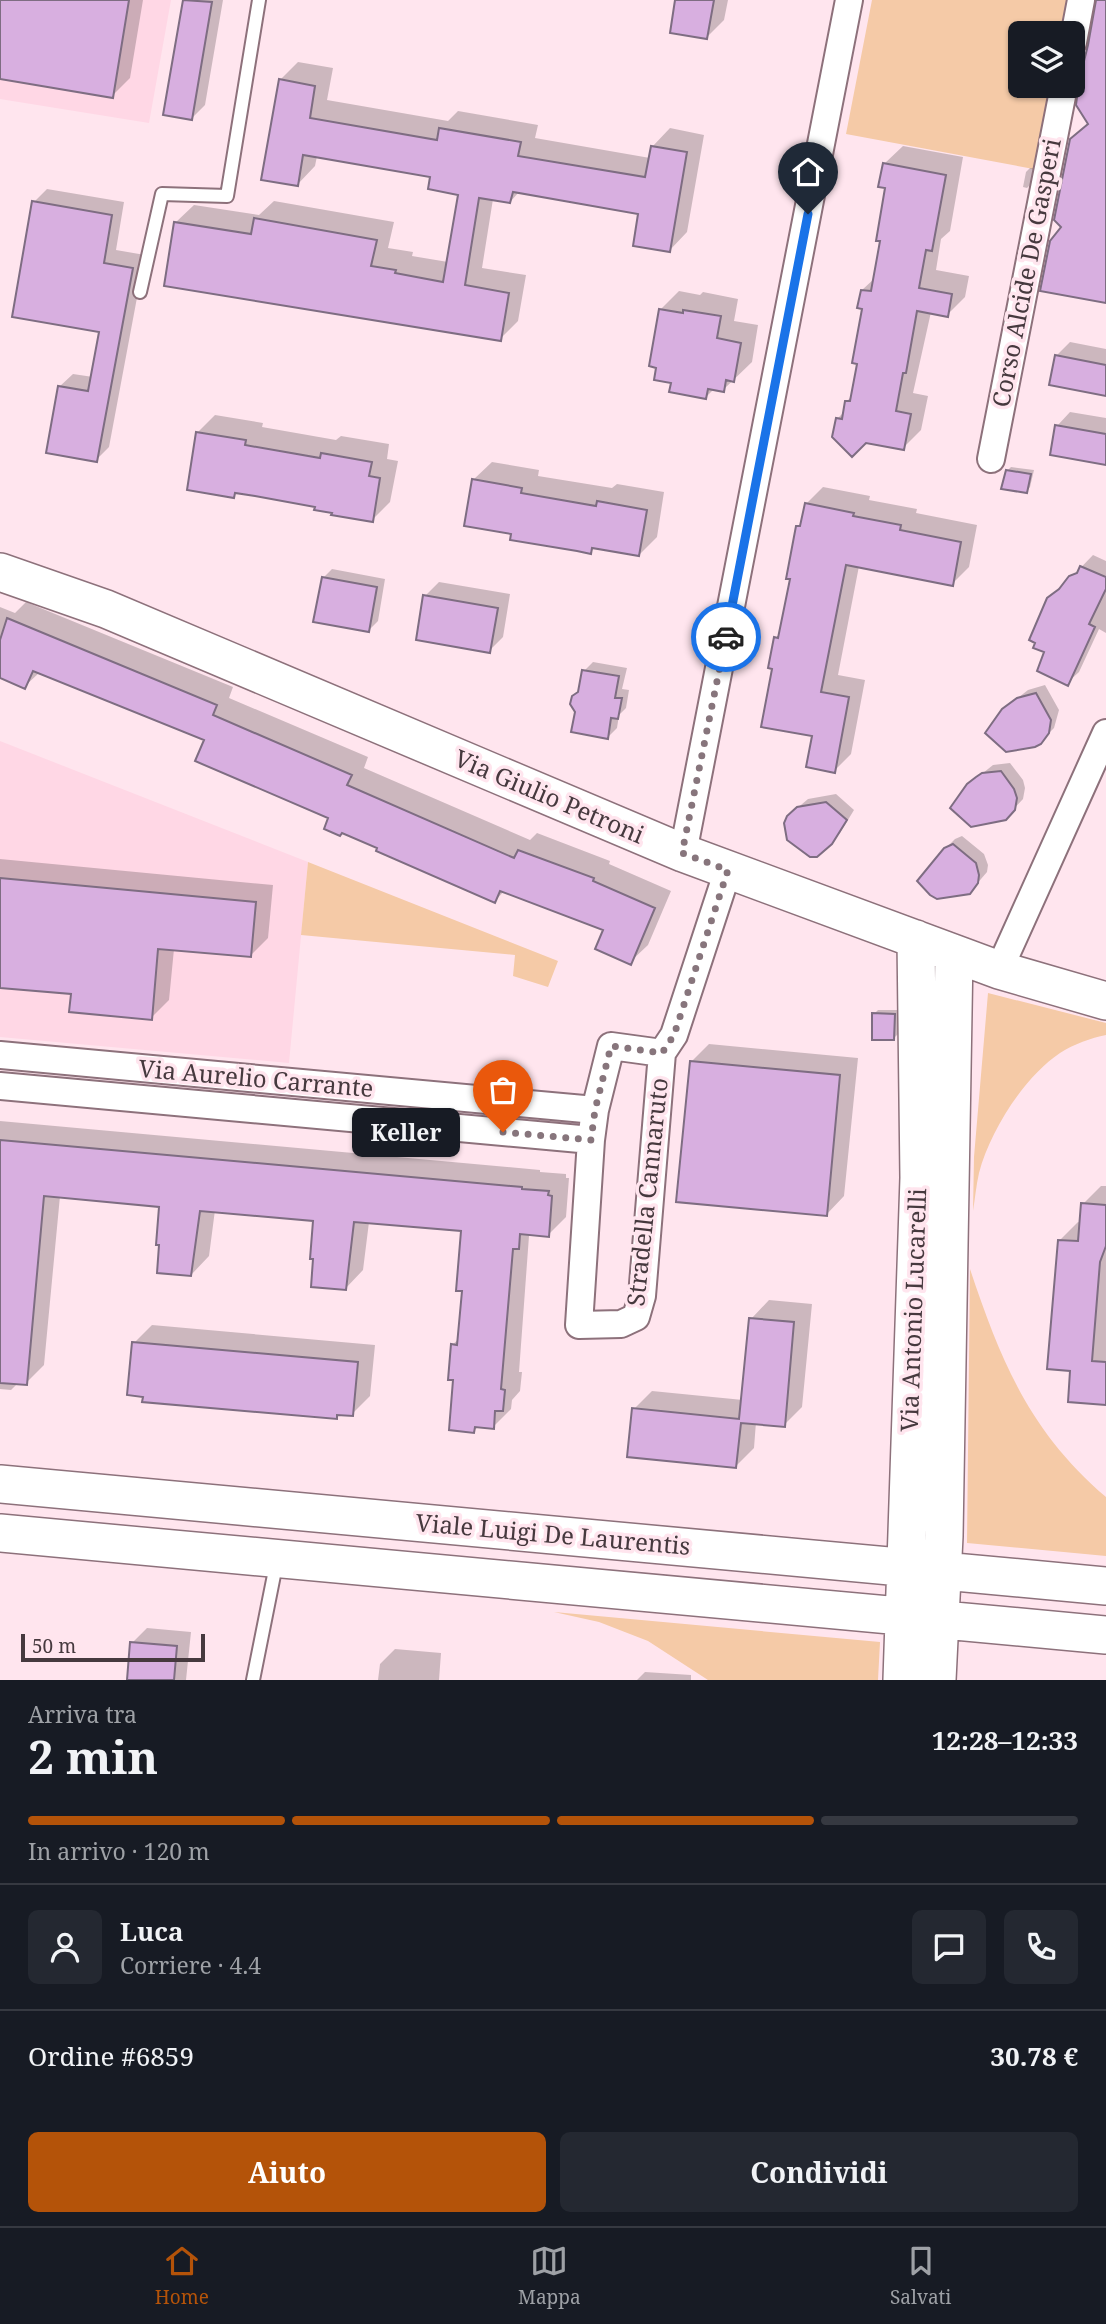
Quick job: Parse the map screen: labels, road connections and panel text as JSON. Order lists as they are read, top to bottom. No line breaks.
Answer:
{"streets":{"street":["Corso Alcide De Gasperi","Via Giulio Petroni","Via Aurelio Carrante","Stradella Cannaruto","Via Antonio Lucarelli","Viale Luigi De Laurentis"]},"crossings":[["Via Giulio Petroni","Stradella Cannaruto"],["Via Giulio Petroni","Via Antonio Lucarelli"],["Via Aurelio Carrante","Stradella Cannaruto"],["Via Antonio Lucarelli","Viale Luigi De Laurentis"]],"places":["Keller"],"scale_bar":"50 m","page":{"bubble":"Keller","scale":"50 m","heading":["2 min","Arriva tra","12:28–12:33"],"panel":["Luca","Corriere · 4.4","Ordine #6859","30.78 €"],"bar":"In arrivo · 120 m","buttons":["Aiuto","Condividi"],"tabs":["Home","Mappa","Salvati"]}}
